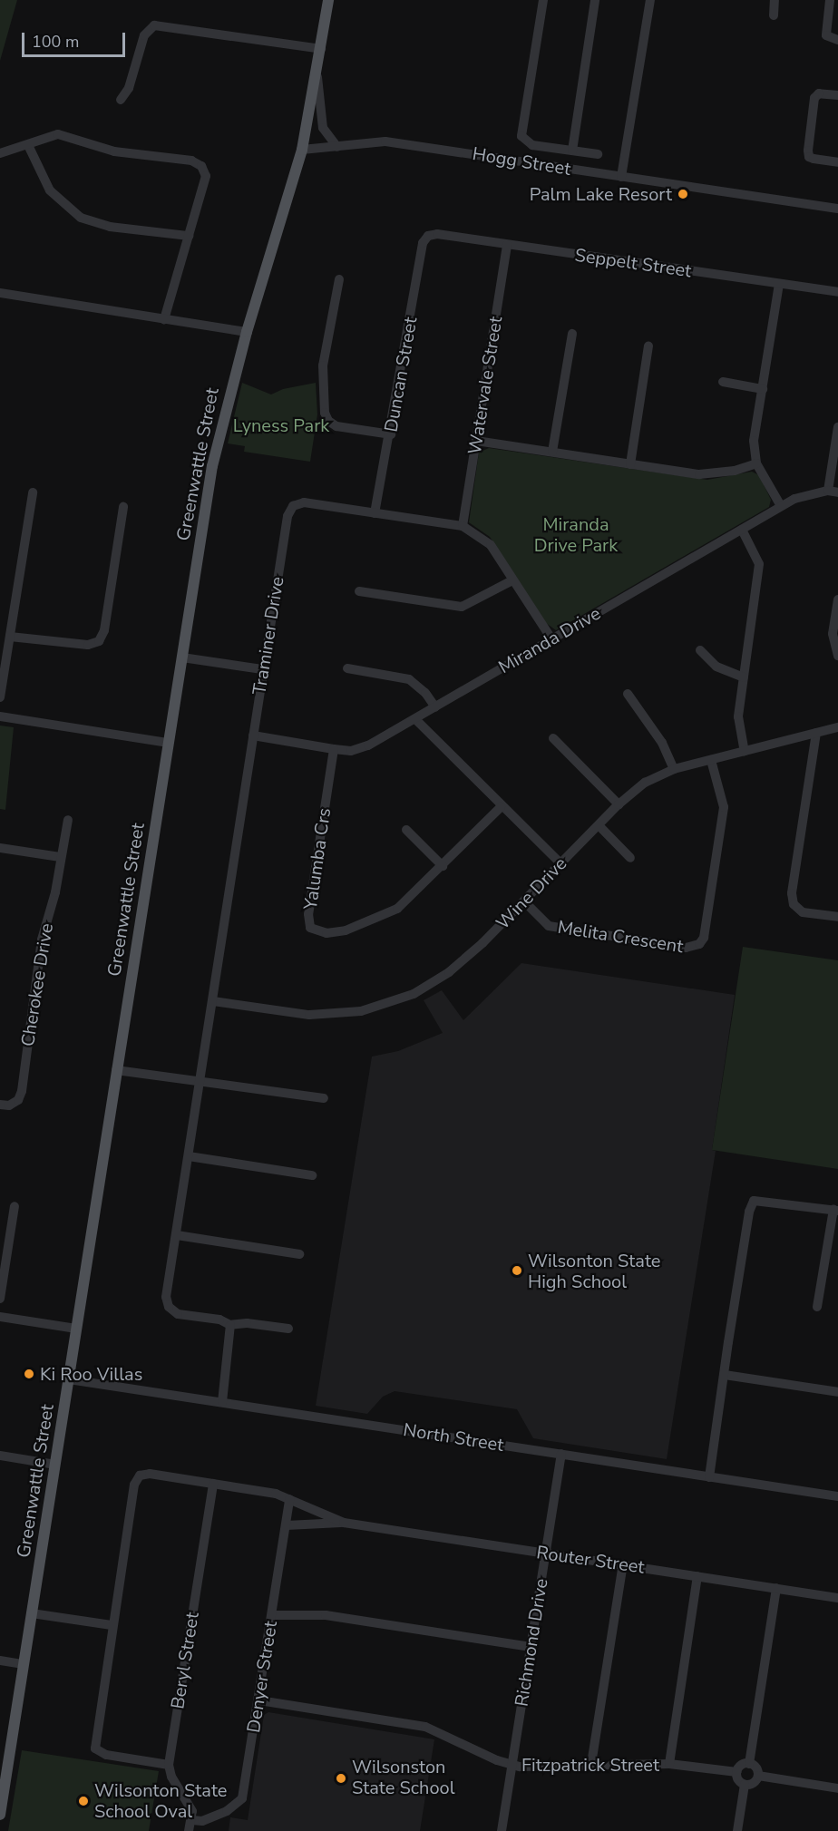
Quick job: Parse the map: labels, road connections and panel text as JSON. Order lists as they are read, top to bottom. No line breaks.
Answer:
{"streets":{"main road":["Greenwattle Street"],"street":["Hogg Street","Seppelt Street","Duncan Street","Watervale Street","Traminer Drive","Miranda Drive","Yalumba Crs","Wine Drive","Melita Crescent","Cherokee Drive","North Street","Router Street","Richmond Drive","Beryl Street","Denyer Street","Fitzpatrick Street"]},"crossings":[["Hogg Street","Greenwattle Street"],["Seppelt Street","Duncan Street"],["Seppelt Street","Watervale Street"],["Duncan Street","Traminer Drive"],["Watervale Street","Traminer Drive"],["Greenwattle Street","North Street"],["Traminer Drive","Miranda Drive"],["Traminer Drive","Wine Drive"],["Miranda Drive","Yalumba Crs"],["Wine Drive","Melita Crescent"],["North Street","Richmond Drive"],["Router Street","Richmond Drive"],["Router Street","Beryl Street"],["Router Street","Denyer Street"],["Richmond Drive","Fitzpatrick Street"],["Denyer Street","Fitzpatrick Street"]],"parks":["Lyness Park","Miranda Drive Park"],"places":["Palm Lake Resort","Wilsonton State High School","Ki Roo Villas","Wilsonston State School","Wilsonton State School Oval"],"scale_bar":"100 m"}
